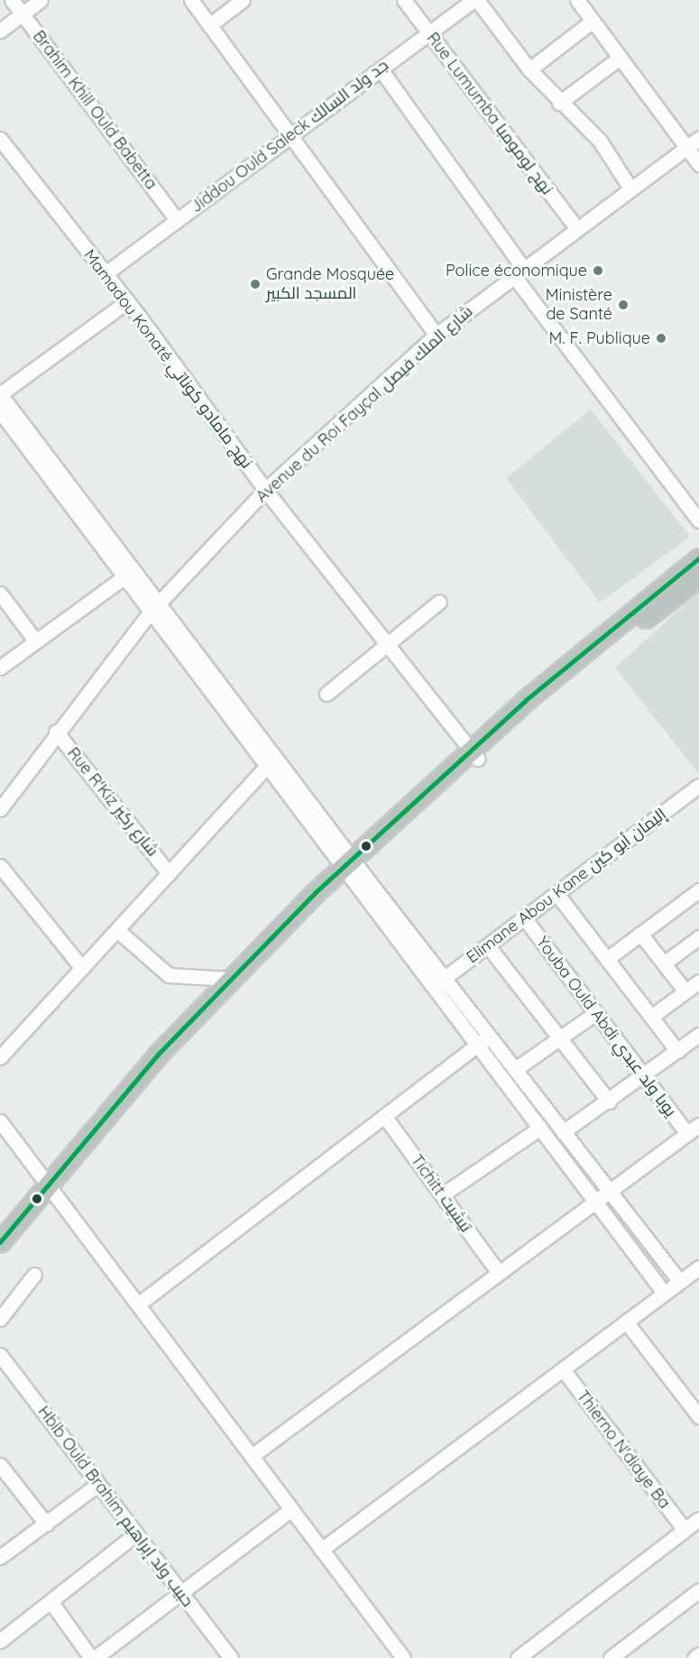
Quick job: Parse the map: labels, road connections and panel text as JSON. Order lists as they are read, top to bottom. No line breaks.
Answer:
{"streets":{"street":["Brahim Khill Ould Babetta","Rue Lumumba نهج لومومبا","Jiddou Ould Saleck جد ولد السالك","Mamadou Konaté نهج مامادو كوناتي","Avenue du Roi Fayçal شارع الملك فيصل","Rue R'Kiz شارع ركيز","Elimane Abou Kane إليمان أبو كين","Youba Ould Abdi يوبا ولد عبدي","Tichitt تيشيت","Thierno N'diaye Ba","Hbib Ould Brahim حبيب ولد إبراهيم"]},"crossings":[["Brahim Khill Ould Babetta","Jiddou Ould Saleck جد ولد السالك"],["Rue Lumumba نهج لومومبا","Jiddou Ould Saleck جد ولد السالك"],["Rue Lumumba نهج لومومبا","Avenue du Roi Fayçal شارع الملك فيصل"],["Jiddou Ould Saleck جد ولد السالك","Mamadou Konaté نهج مامادو كوناتي"],["Mamadou Konaté نهج مامادو كوناتي","Avenue du Roi Fayçal شارع الملك فيصل"],["Avenue du Roi Fayçal شارع الملك فيصل","Rue R'Kiz شارع ركيز"],["Elimane Abou Kane إليمان أبو كين","Youba Ould Abdi يوبا ولد عبدي"]],"places":["Police économique","Grande Mosquée المسجد الكبير","Ministère de Santé","M. F. Publique"]}
